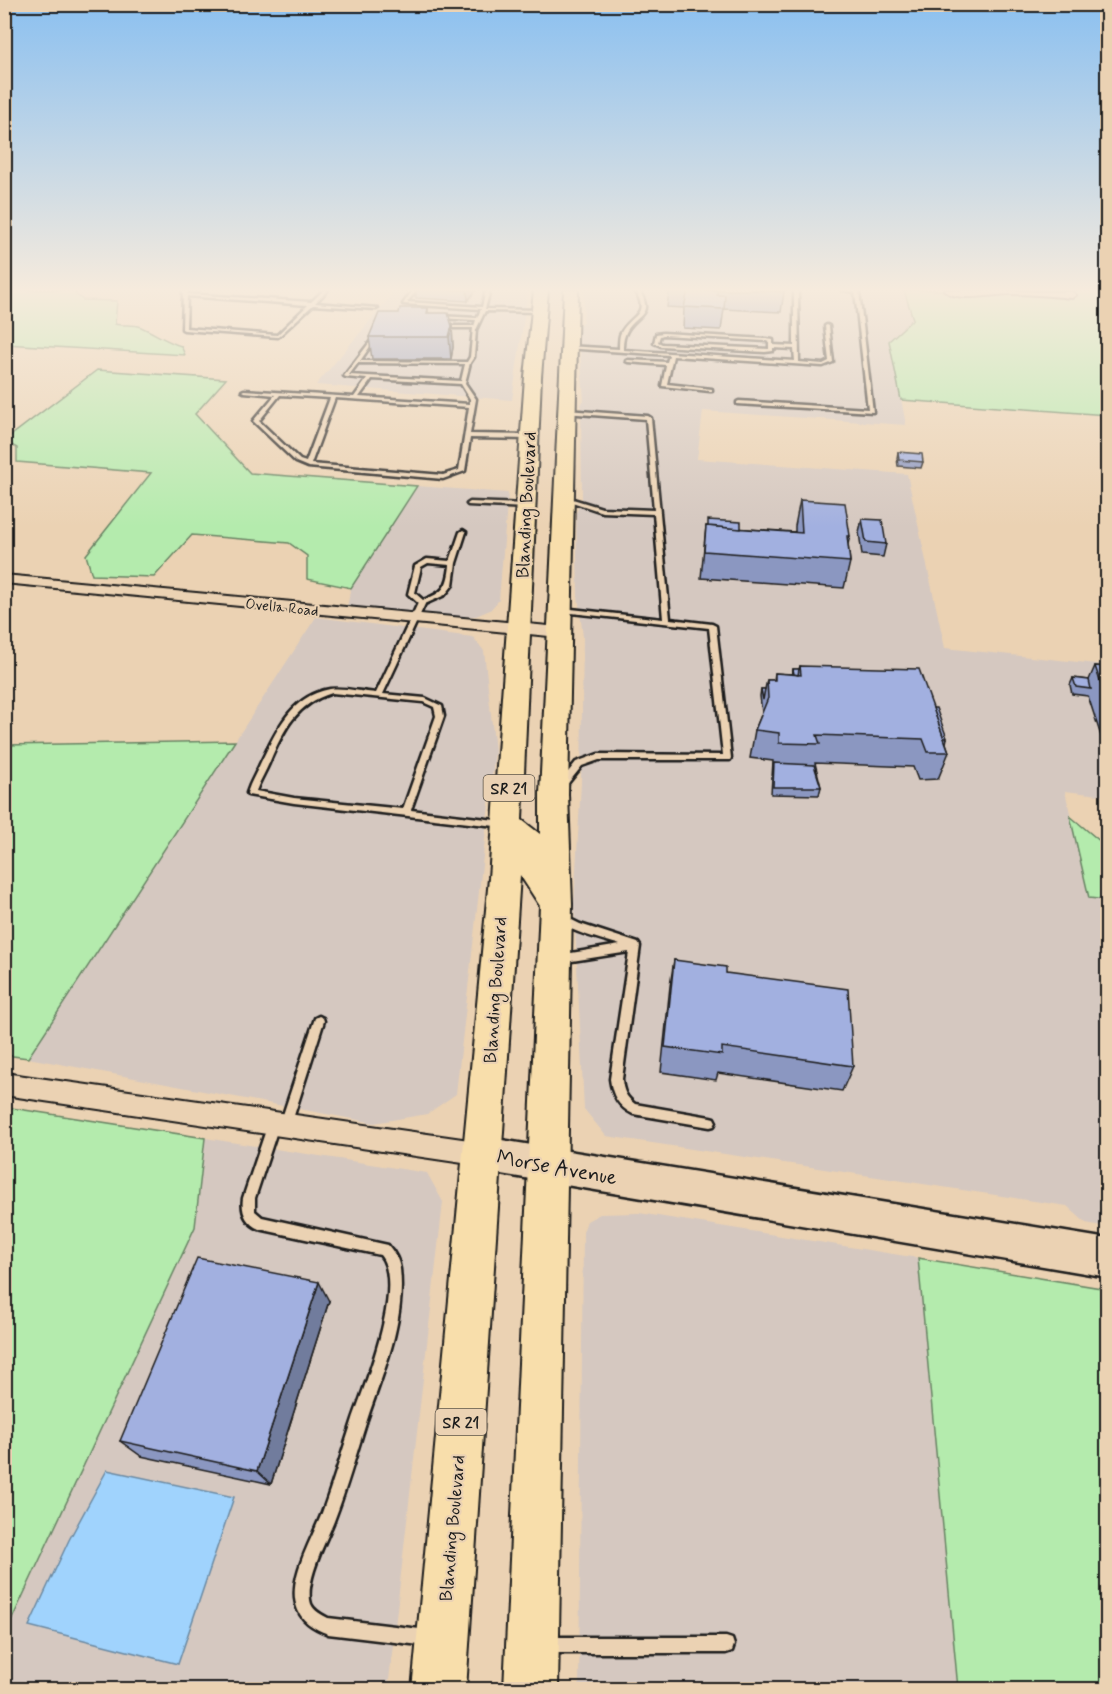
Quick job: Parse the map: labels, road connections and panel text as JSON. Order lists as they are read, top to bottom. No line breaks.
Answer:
{"streets":{"main road":["Blanding Boulevard","SR 21"],"street":["Ovella Road","Morse Avenue"]},"crossings":[["Blanding Boulevard","Ovella Road"],["Blanding Boulevard","Morse Avenue"]]}
